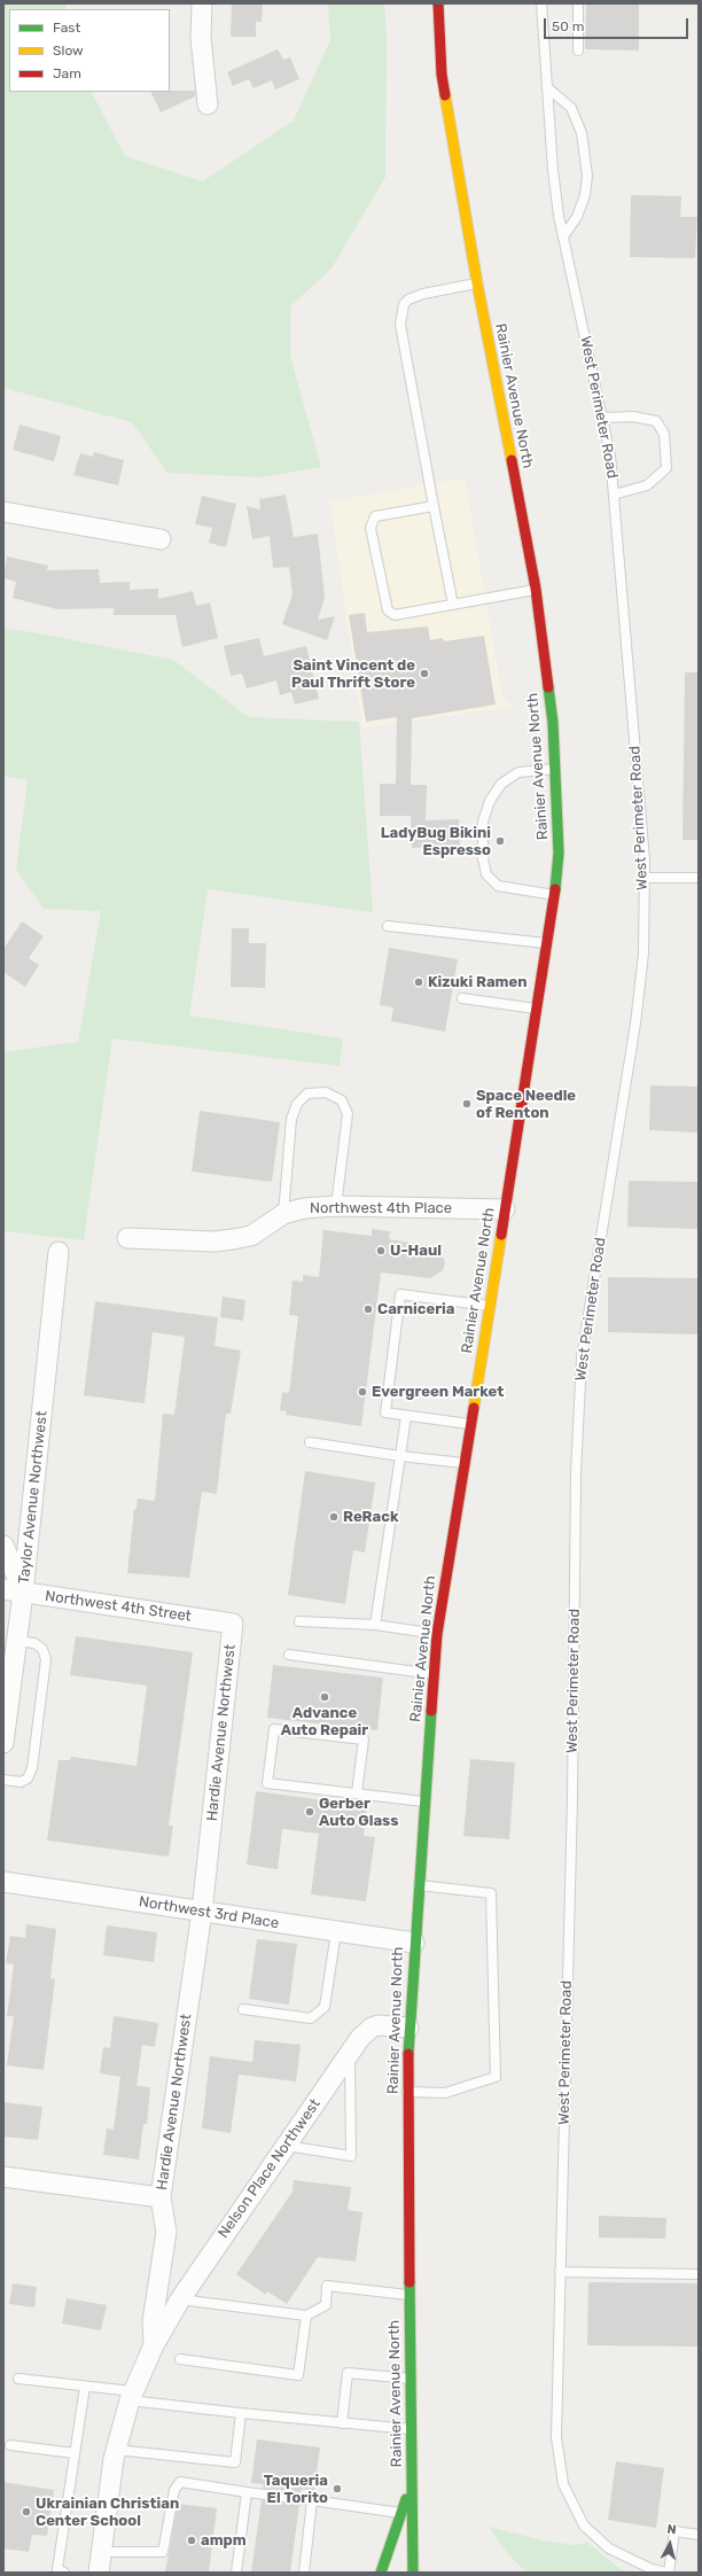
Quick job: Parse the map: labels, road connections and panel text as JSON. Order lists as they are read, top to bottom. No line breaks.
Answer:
{"streets":{"main road":["Rainier Avenue North"],"street":["Northwest 4th Place","Taylor Avenue Northwest","Northwest 4th Street","Hardie Avenue Northwest","Northwest 3rd Place","Nelson Place Northwest"],"lane":["West Perimeter Road"]},"crossings":[["Rainier Avenue North","Northwest 4th Place"],["Rainier Avenue North","Northwest 3rd Place"],["Rainier Avenue North","Nelson Place Northwest"],["Taylor Avenue Northwest","Northwest 4th Street"],["Northwest 4th Street","Hardie Avenue Northwest"],["Hardie Avenue Northwest","Northwest 3rd Place"],["Hardie Avenue Northwest","Nelson Place Northwest"]],"places":["Saint Vincent de Paul Thrift Store","LadyBug Bikini Espresso","Kizuki Ramen","Space Needle of Renton","U-Haul","Carniceria","Evergreen Market","ReRack","Advance Auto Repair","Gerber Auto Glass","Taqueria El Torito","Ukrainian Christian Center School","ampm"],"legend":["Fast","Slow","Jam"],"scale_bar":"50 m","north":"top"}
